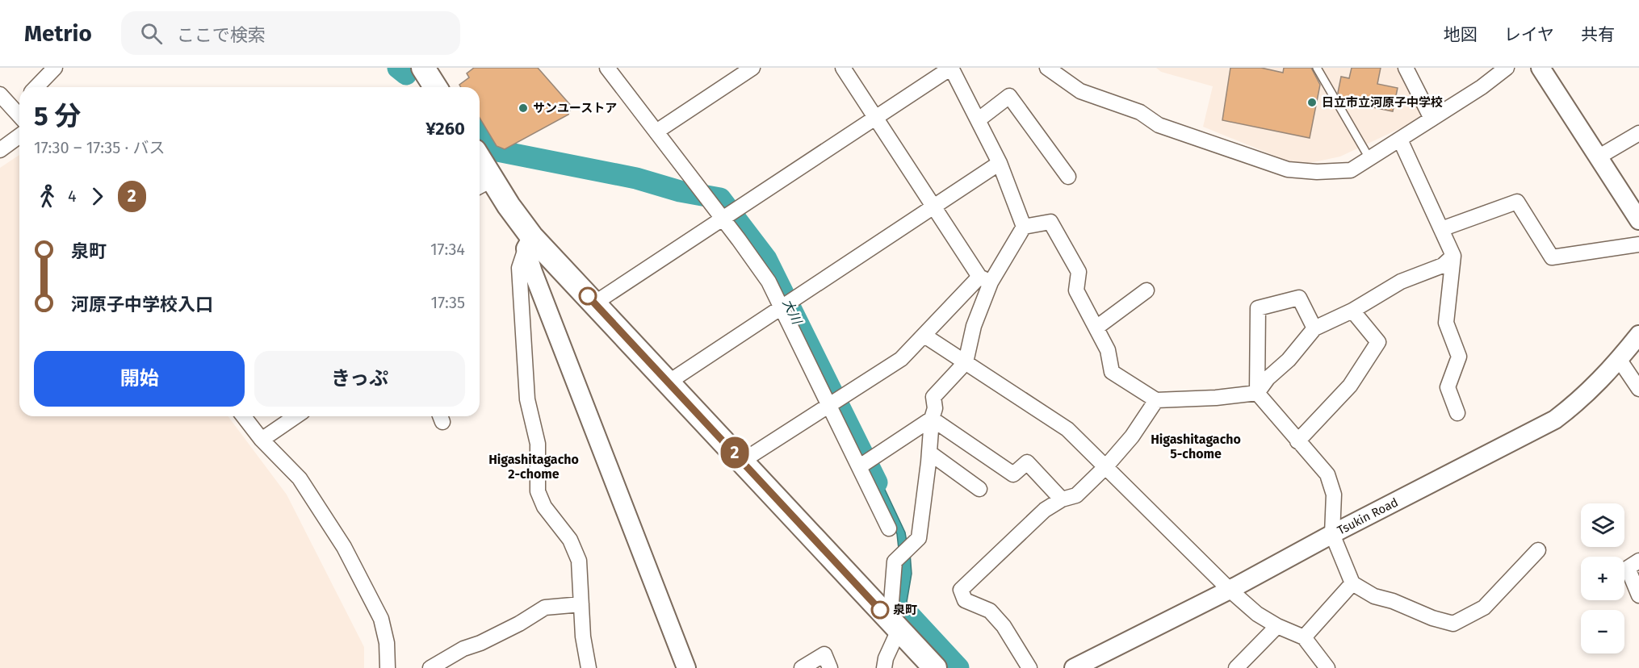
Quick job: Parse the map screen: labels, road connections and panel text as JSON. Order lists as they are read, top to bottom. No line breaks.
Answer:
{"streets":{"street":["Tsukin Road"]},"districts":["Higashitagacho 5-chome","Higashitagacho 2-chome"],"water":["大川"],"places":["日立市立河原子中学校","サンユーストア","泉町"],"lines":["bus line 2"],"page":{"header":"Metrio","search":"ここで検索","nav":["地図","レイヤ","共有"],"on_map":"2","heading":["5 分","17:30 – 17:35 · バス","¥260"],"legs":["4","2"],"list":[{"name":"泉町","value":"17:34"},{"name":"河原子中学校入口","value":"17:35"}],"buttons":["開始","きっぷ"],"map_buttons":["+","−"]}}
